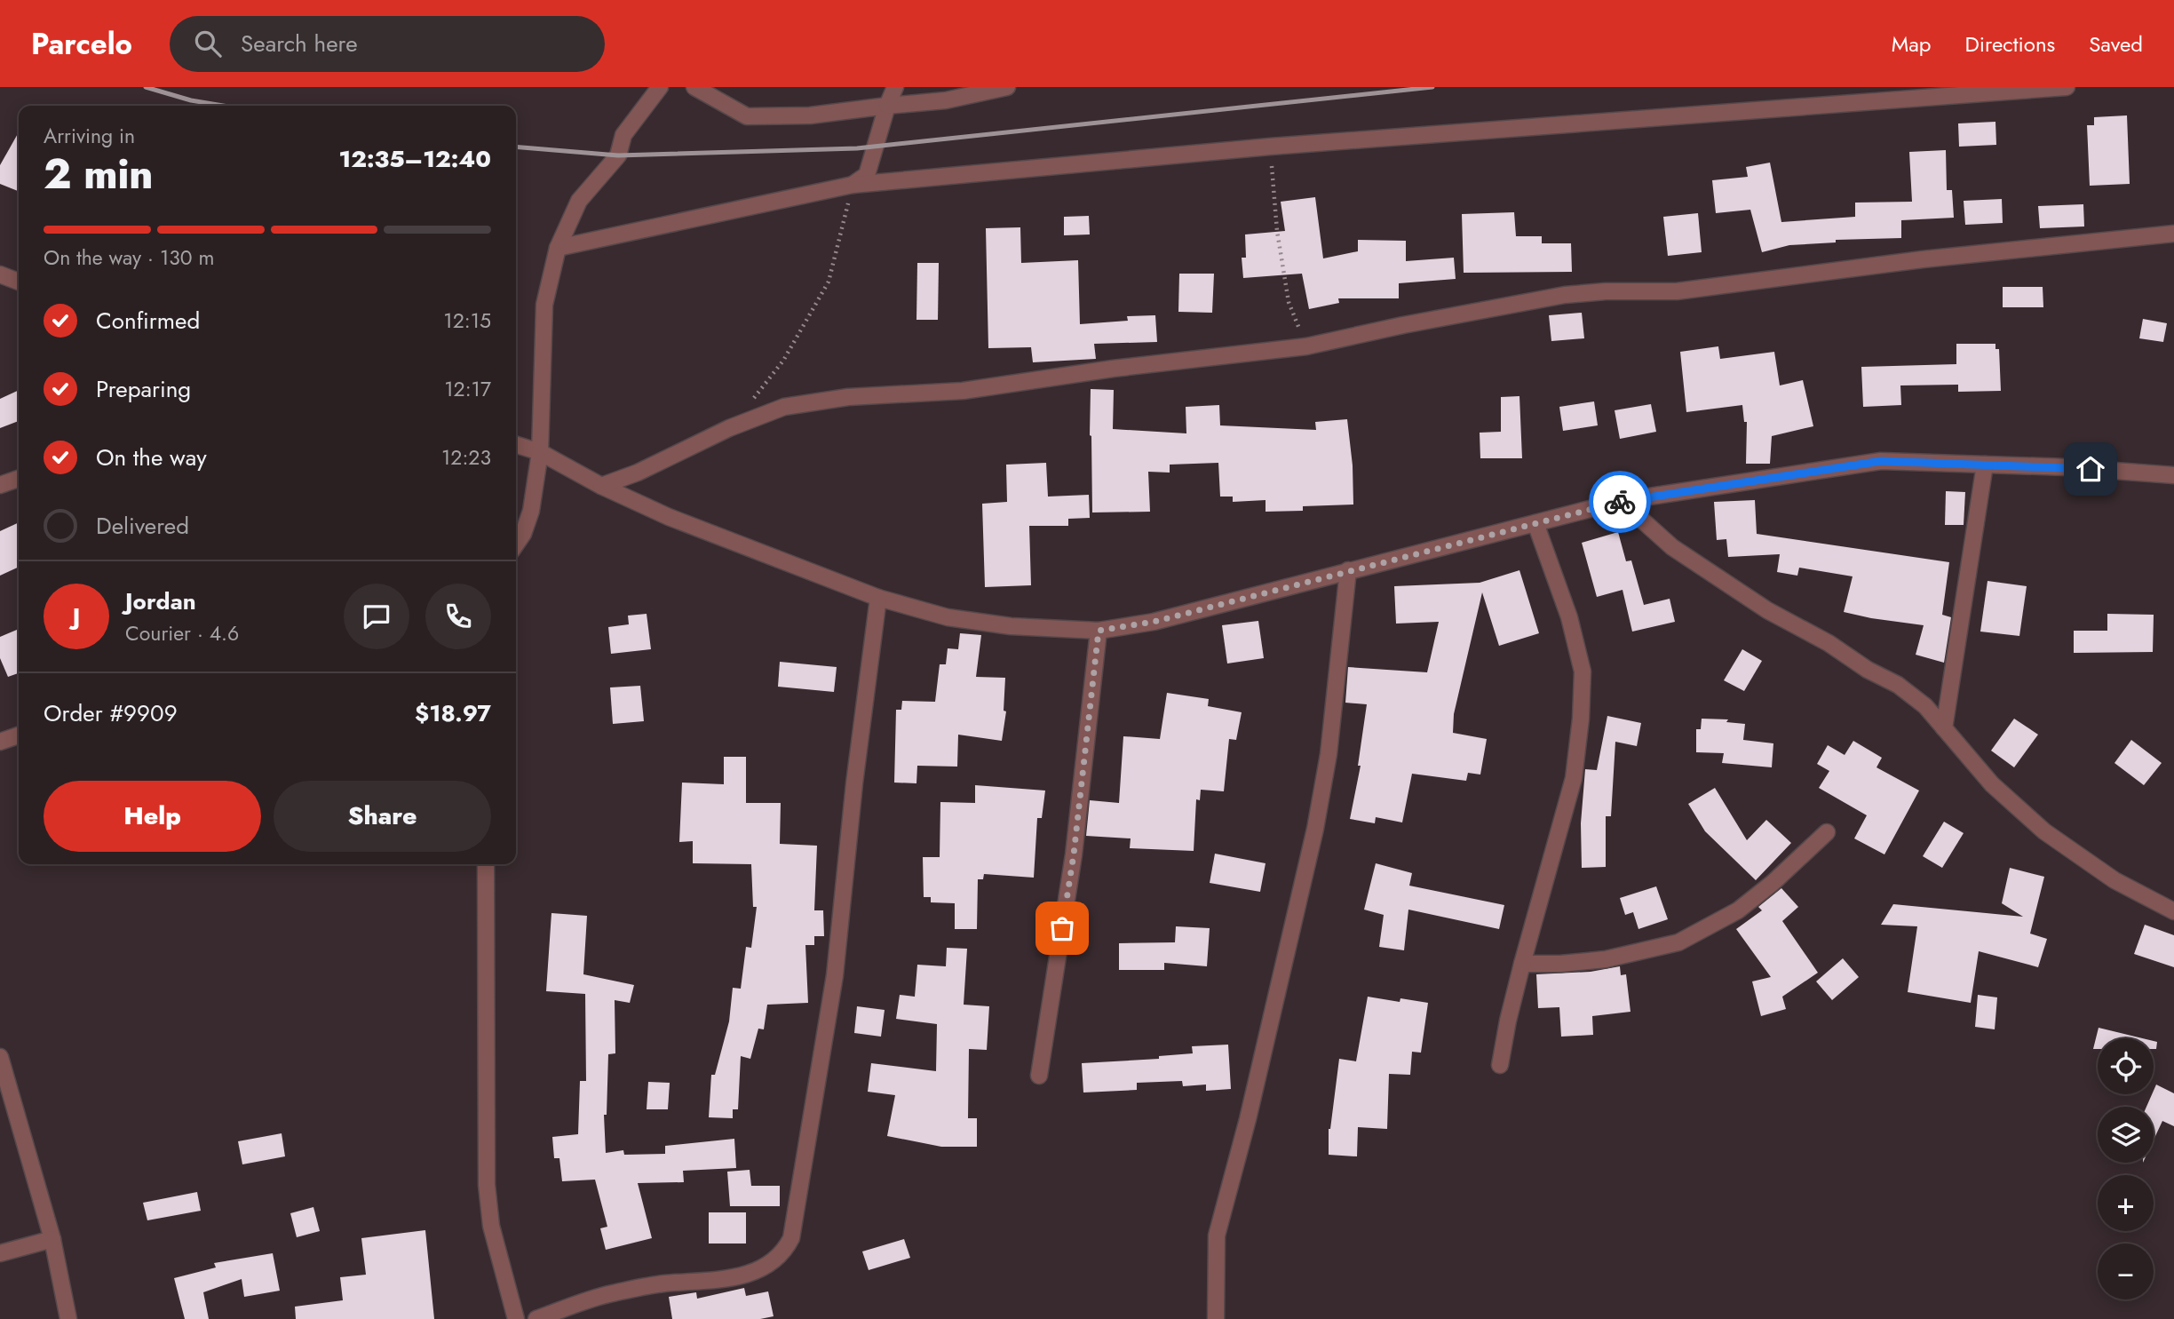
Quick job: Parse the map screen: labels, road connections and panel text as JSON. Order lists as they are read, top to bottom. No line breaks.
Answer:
{"page":{"header":"Parcelo","search":"Search here","nav":["Map","Directions","Saved"],"heading":["2 min","Arriving in","12:35–12:40"],"panel":["Jordan","Courier · 4.6","Order #9909","$18.97"],"bar":"On the way · 130 m","list":[["Confirmed","12:15"],["Preparing","12:17"],["On the way","12:23"],"Delivered"],"round":"J","buttons":["Help","Share"],"map_buttons":["+","−"]}}
